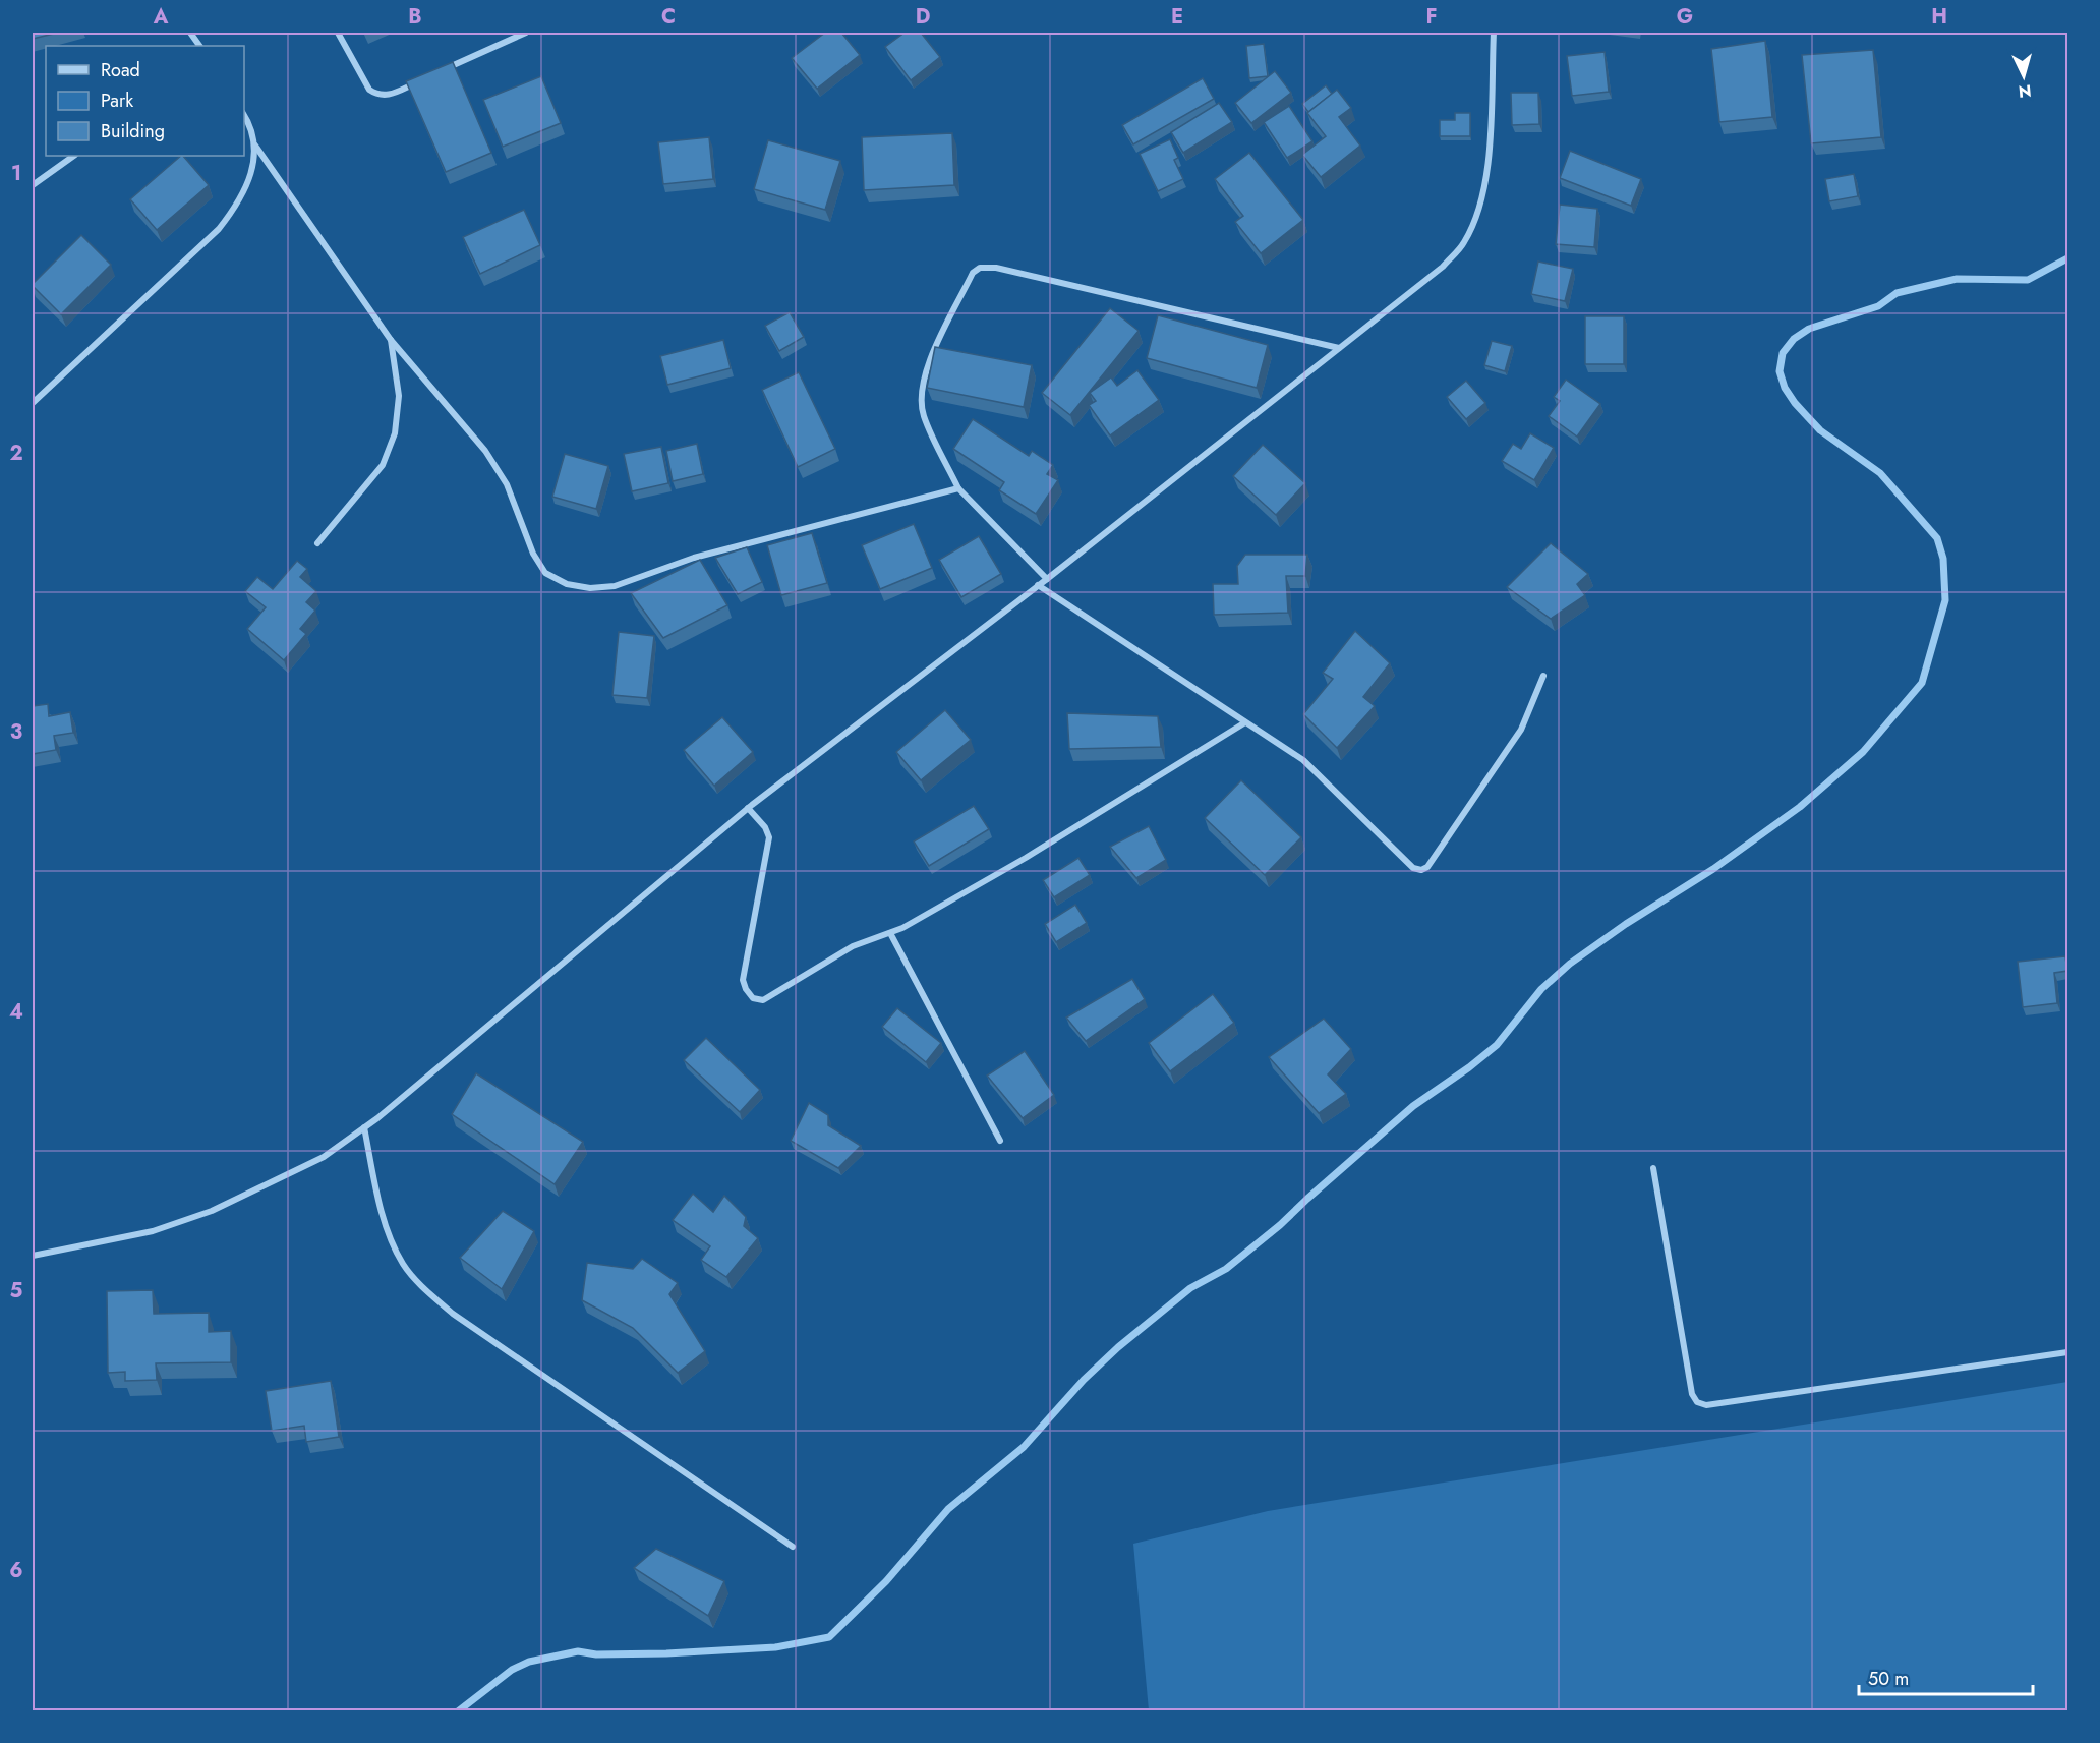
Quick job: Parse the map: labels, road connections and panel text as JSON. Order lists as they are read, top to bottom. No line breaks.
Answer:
{"legend":["Road","Park","Building"],"scale_bar":"50 m","north":"bottom","grid":{"columns":["A","B","C","D","E","F","G","H"],"rows":["1","2","3","4","5","6"]}}
